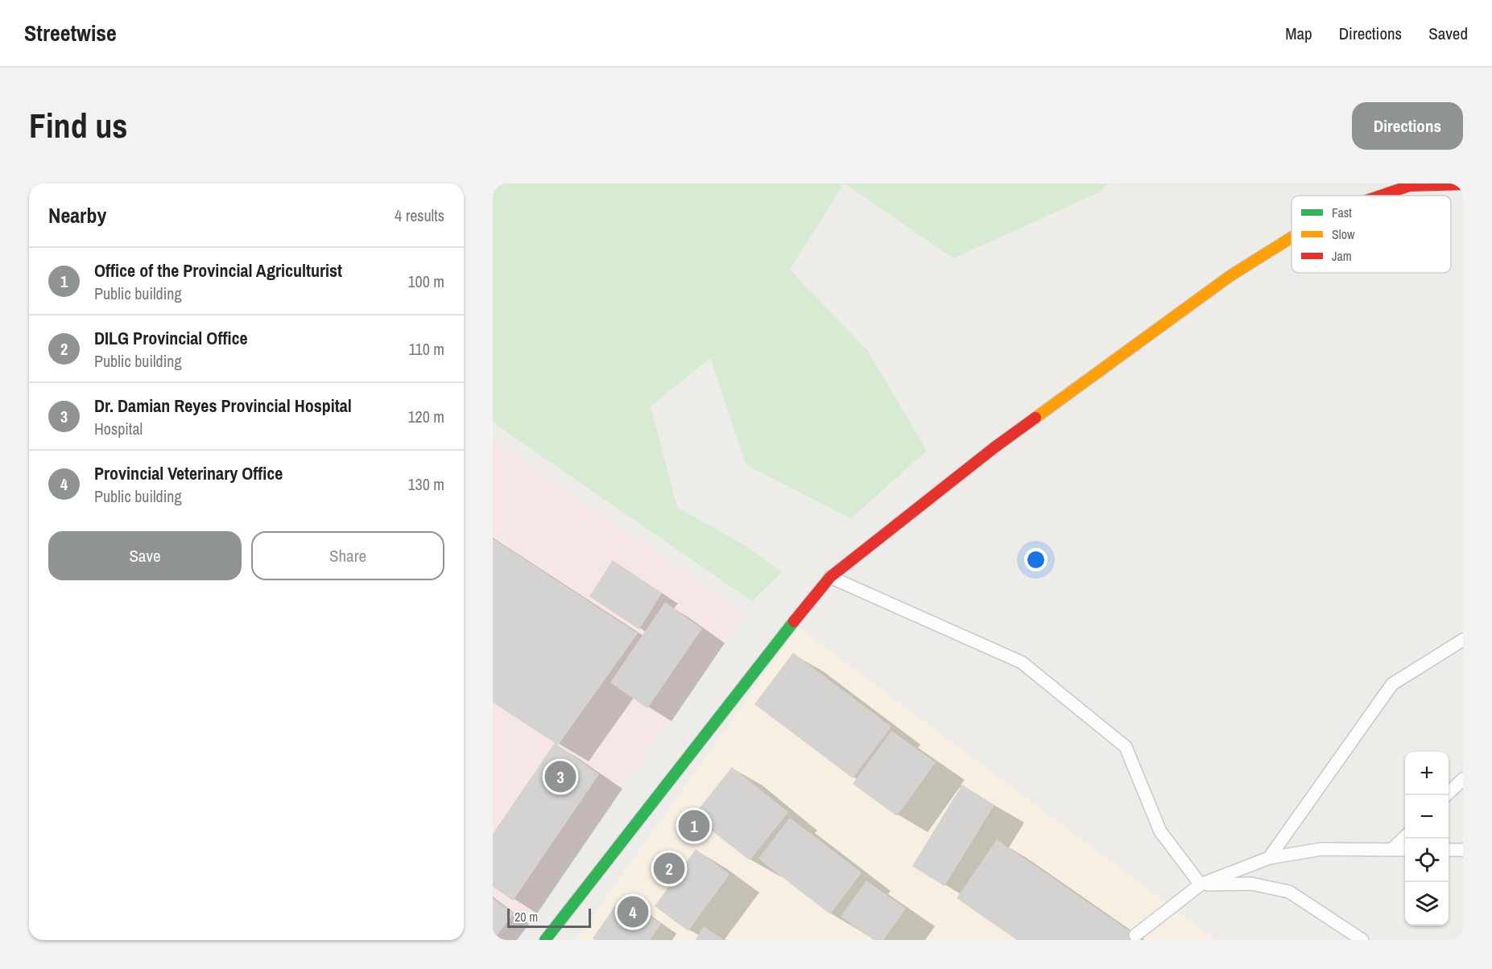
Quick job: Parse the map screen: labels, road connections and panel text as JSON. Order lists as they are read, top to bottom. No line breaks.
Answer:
{"legend":["Fast","Slow","Jam"],"scale_bar":"20 m","page":{"header":"Streetwise","nav":["Map","Directions","Saved"],"buttons":["Directions",["Save","Share"]],"title":"Find us","heading":["Nearby","4 results"],"list":[{"mark":"1","name":"Office of the Provincial Agriculturist","note":"Public building","value":"100 m"},{"mark":"2","name":"DILG Provincial Office","note":"Public building","value":"110 m"},{"mark":"3","name":"Dr. Damian Reyes Provincial Hospital","note":"Hospital","value":"120 m"},{"mark":"4","name":"Provincial Veterinary Office","note":"Public building","value":"130 m"}],"map_buttons":["+","−"],"pins":["3","1","2","4"],"scale":"20 m"}}
